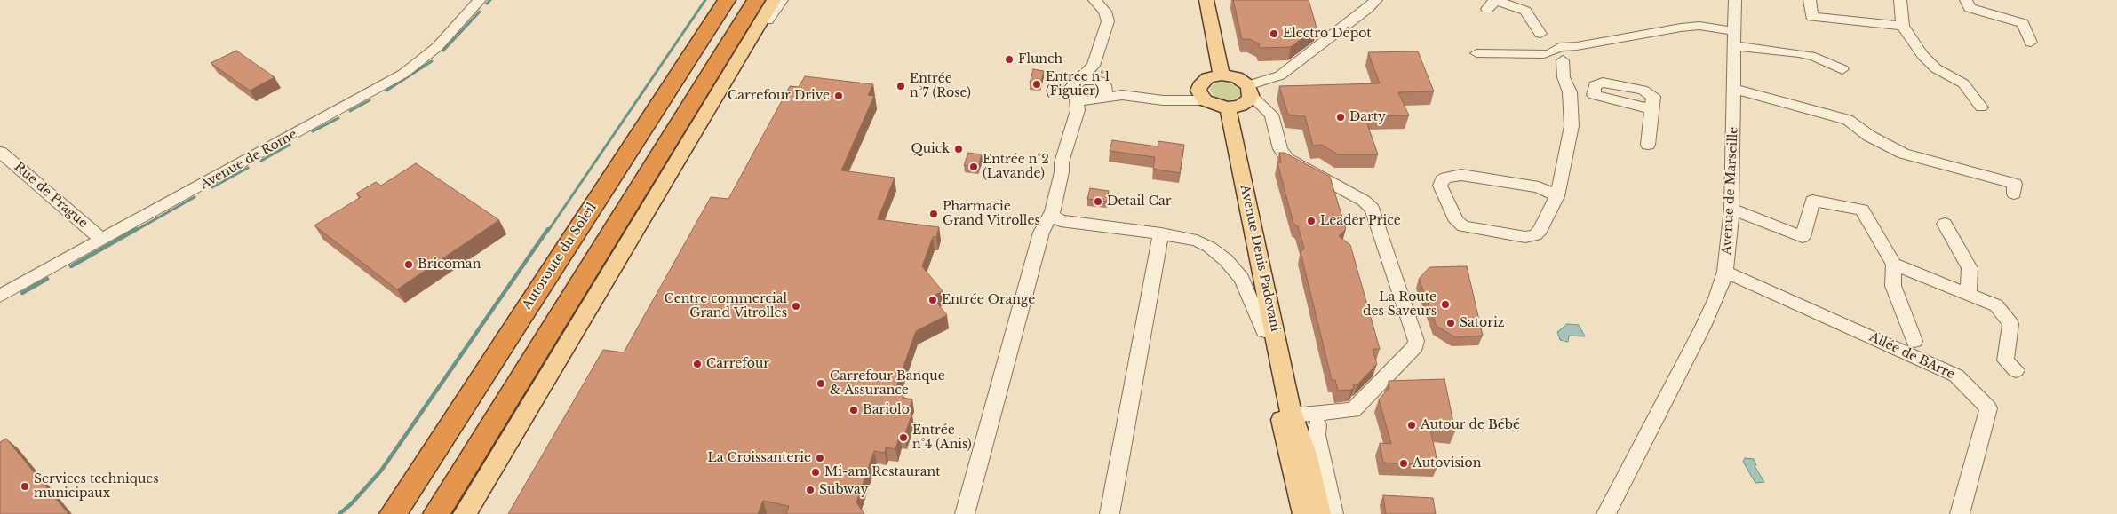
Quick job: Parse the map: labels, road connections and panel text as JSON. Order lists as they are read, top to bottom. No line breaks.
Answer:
{"streets":{"highway":["Autoroute du Soleil"],"main road":["Avenue Denis Padovani"],"street":["Avenue de Rome","Avenue de Marseille","Rue de Prague","Allée de BArre"]},"crossings":[["Avenue de Rome","Rue de Prague"],["Avenue de Marseille","Allée de BArre"]],"places":["Electro Dépot","Flunch","Entrée n°1 (Figuier)","Entrée n°7 (Rose)","Carrefour Drive","Darty","Quick","Entrée n°2 (Lavande)","Detail Car","Pharmacie Grand Vitrolles","Leader Price","Bricoman","Entrée Orange","La Route des Saveurs","Centre commercial Grand Vitrolles","Satoriz","Carrefour","Carrefour Banque & Assurance","Bariolo","Autour de Bébé","Entrée n°4 (Anis)","La Croissanterie","Autovision","Mi-am Restaurant","Services techniques municipaux","Subway"]}
